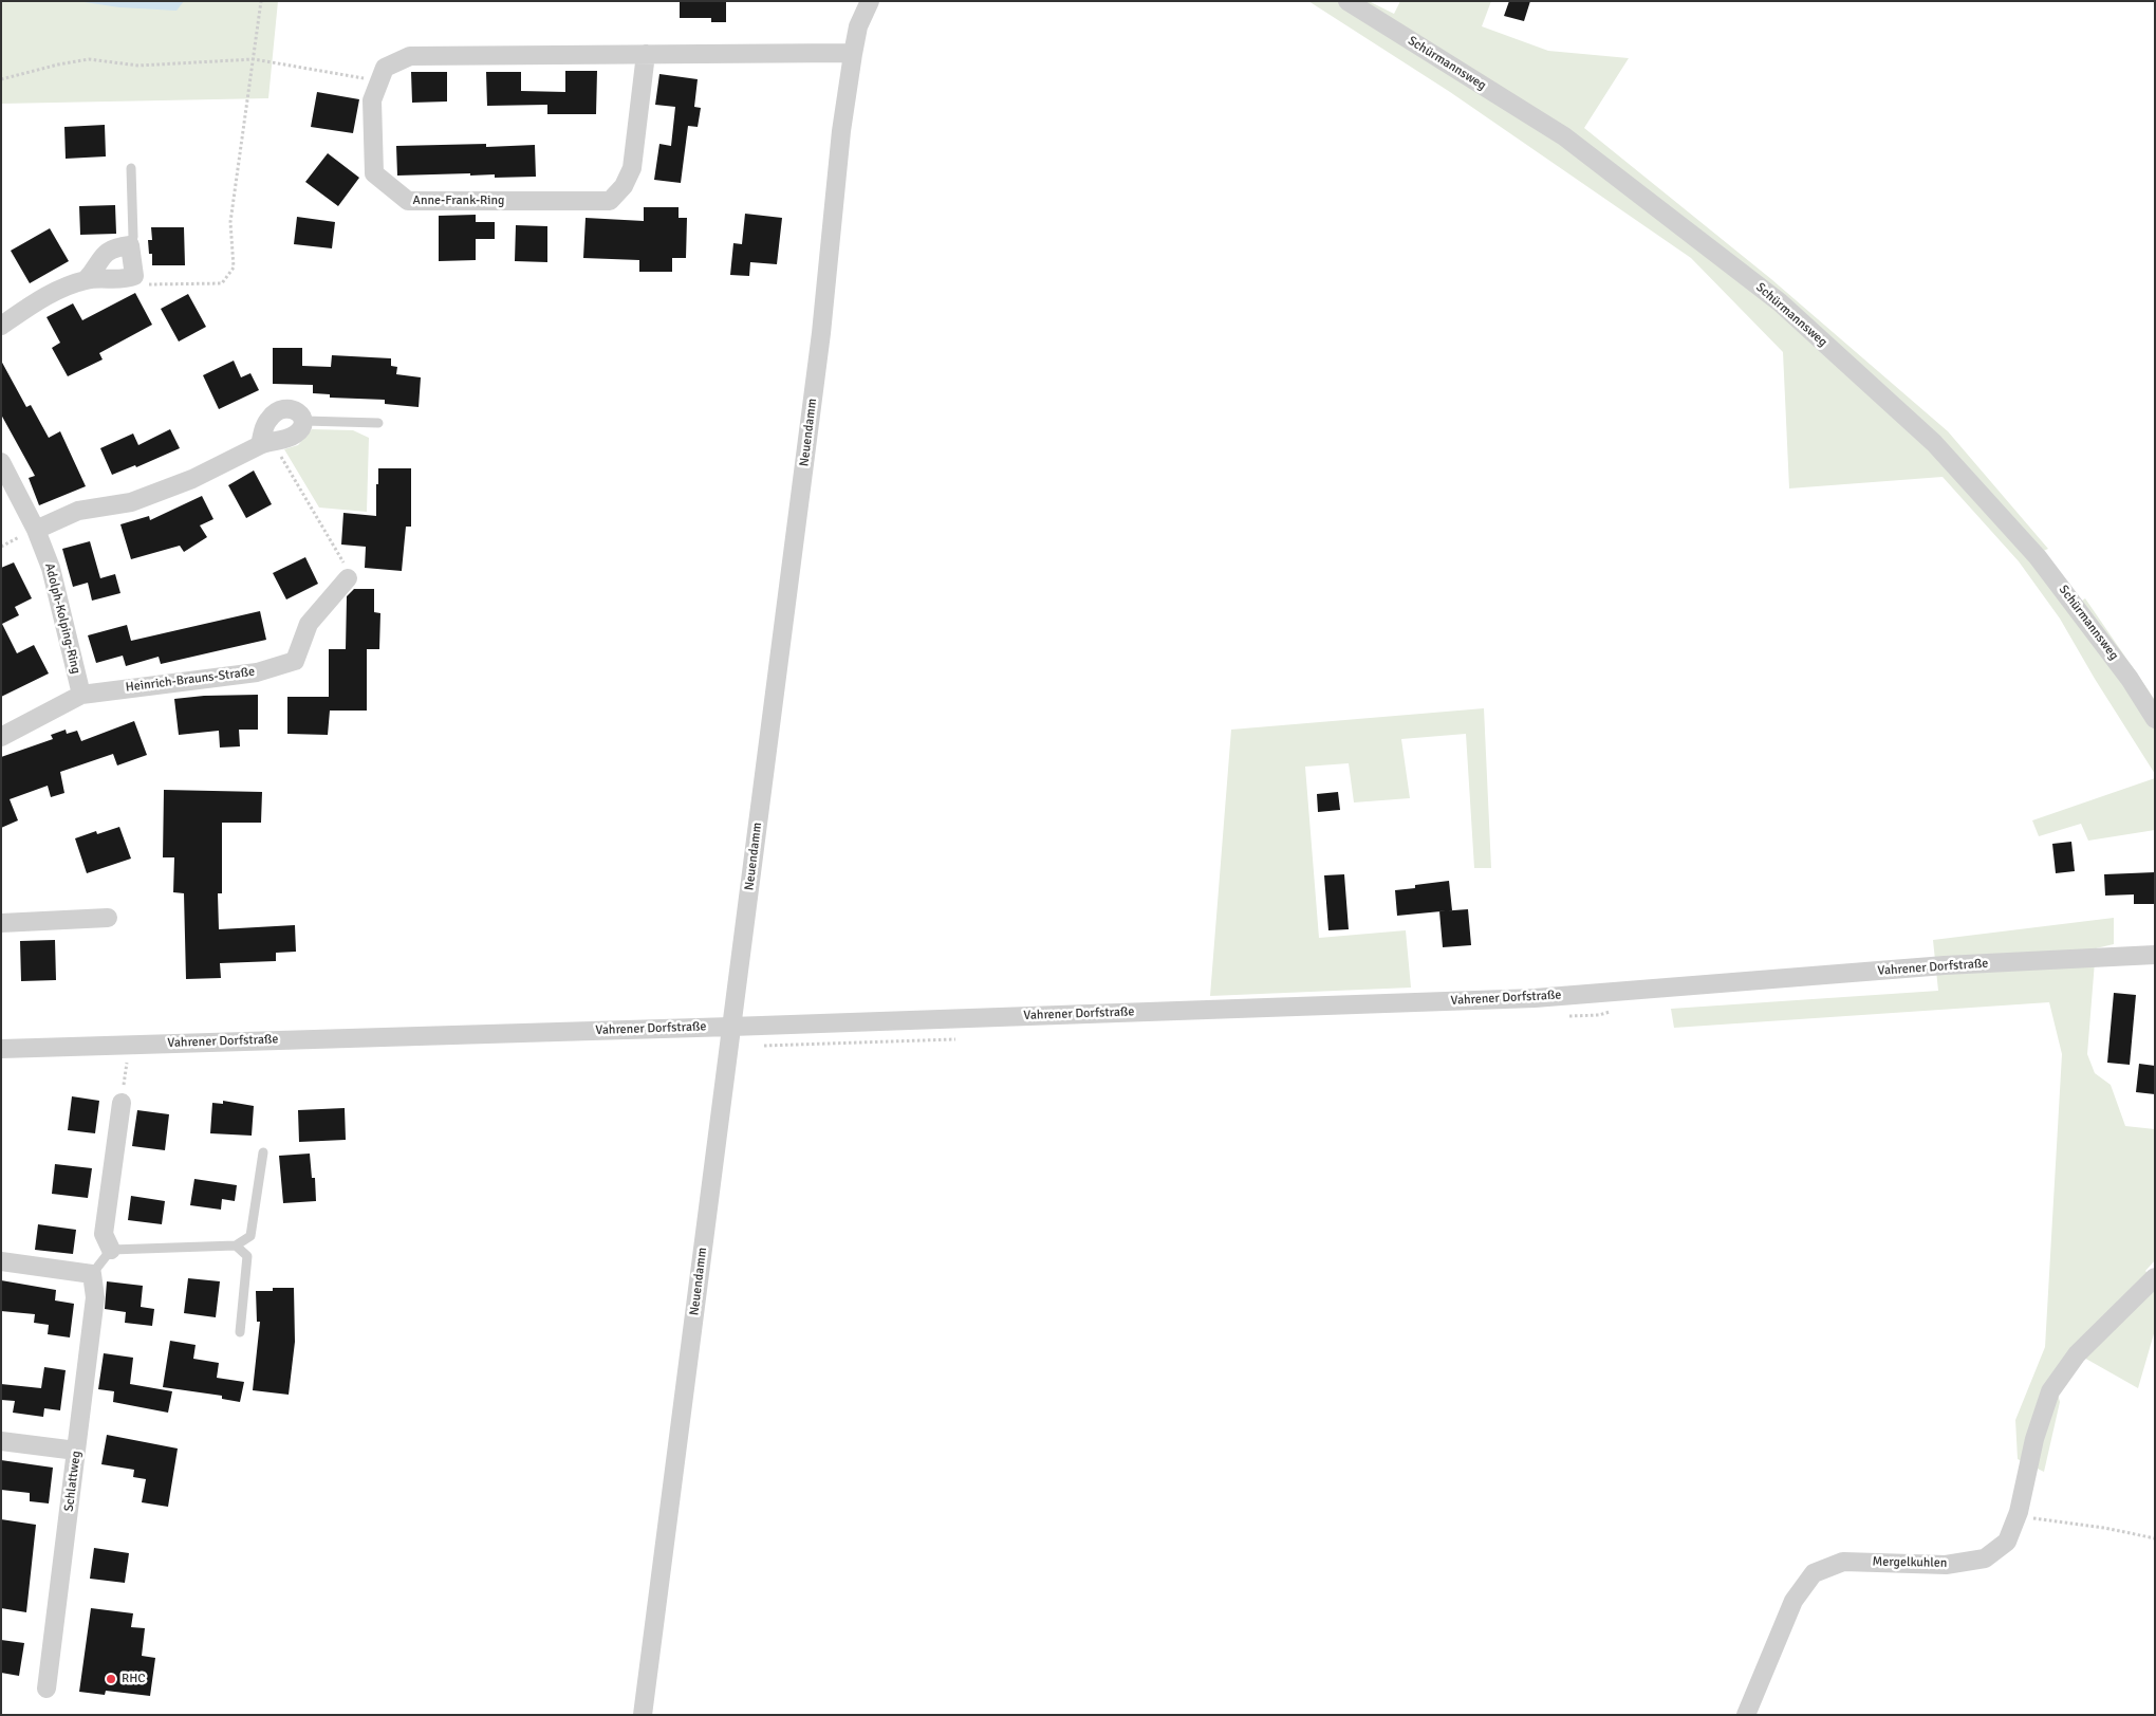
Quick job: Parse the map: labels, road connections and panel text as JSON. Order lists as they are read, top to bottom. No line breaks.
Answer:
{"streets":{"street":["Schürmannsweg","Anne-Frank-Ring","Neuendamm","Adolph-Kolping-Ring","Heinrich-Brauns-Straße","Vahrener Dorfstraße","Schlattweg","Mergelkuhlen"]},"crossings":[["Anne-Frank-Ring","Neuendamm"],["Neuendamm","Vahrener Dorfstraße"],["Adolph-Kolping-Ring","Heinrich-Brauns-Straße"]],"places":["RHC"]}
